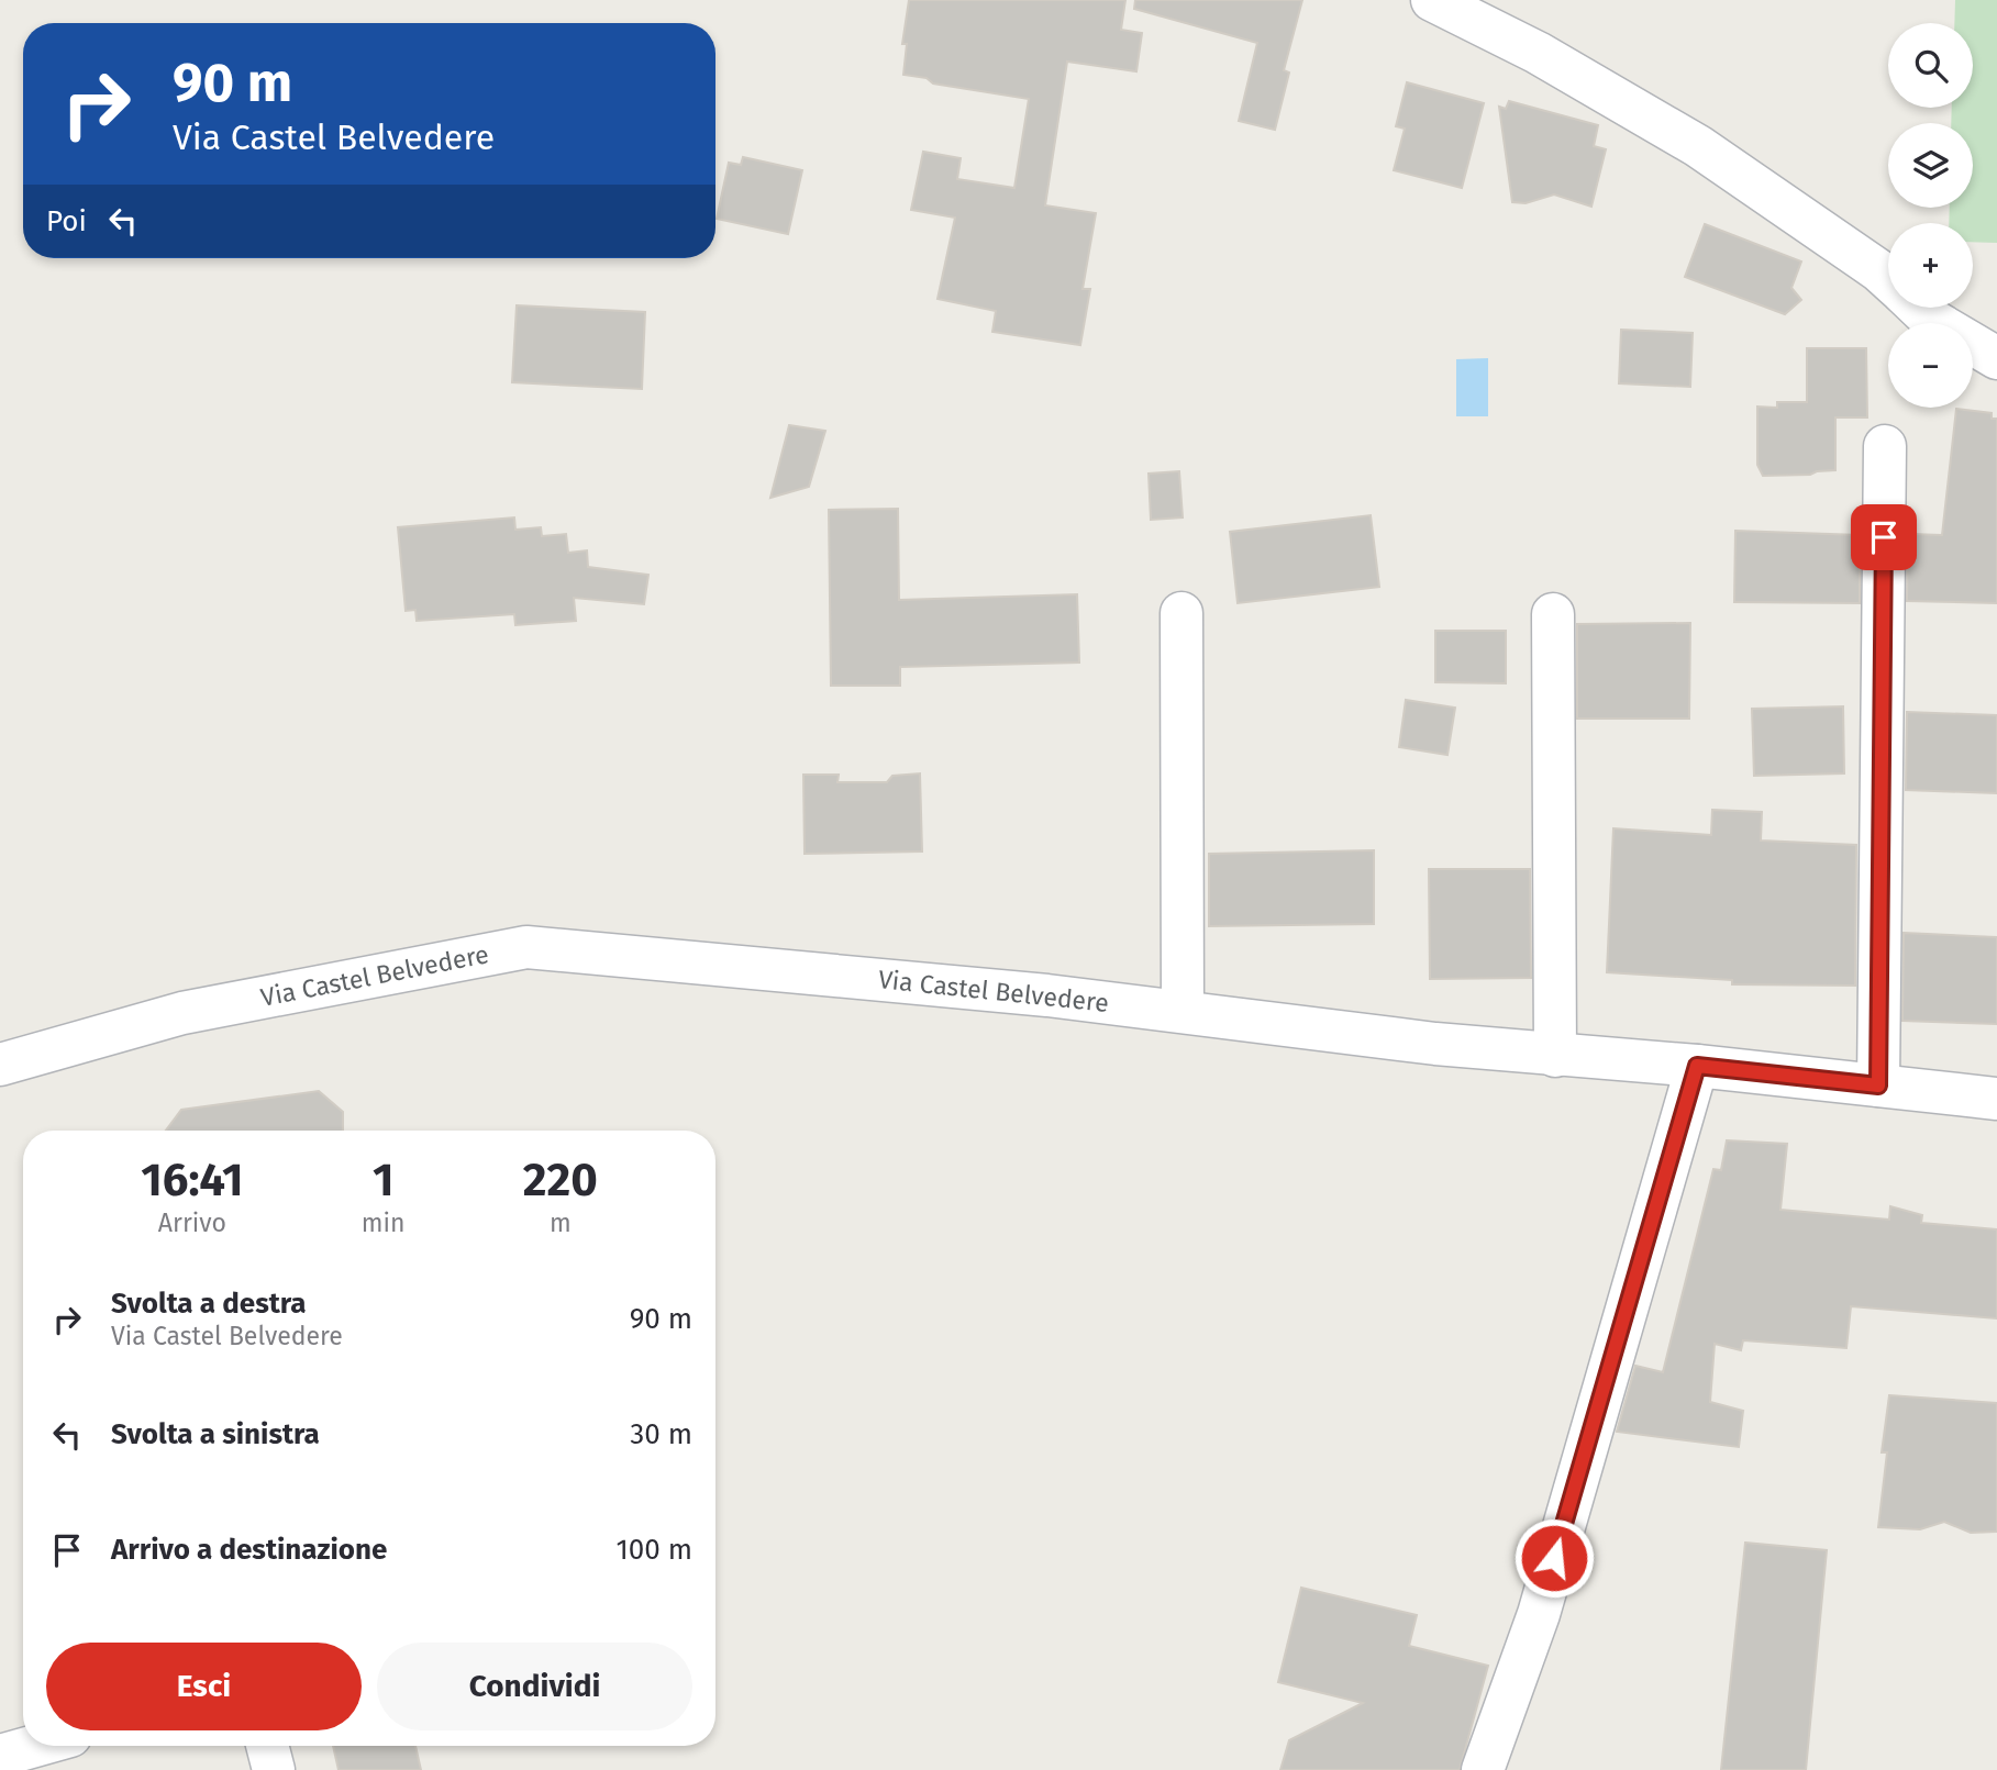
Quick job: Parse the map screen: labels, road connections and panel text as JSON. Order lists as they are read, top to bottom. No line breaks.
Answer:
{"streets":{"street":["Via Castel Belvedere"]},"page":{"map_buttons":["+","−"],"turn":["90 m","Via Castel Belvedere"],"then":"Poi","eta":["16:41","Arrivo","1","min","220","m"],"list":[{"name":"Svolta a destra","note":"Via Castel Belvedere","value":"90 m"},{"name":"Svolta a sinistra","value":"30 m"},{"name":"Arrivo a destinazione","value":"100 m"}],"buttons":["Esci","Condividi"]}}
